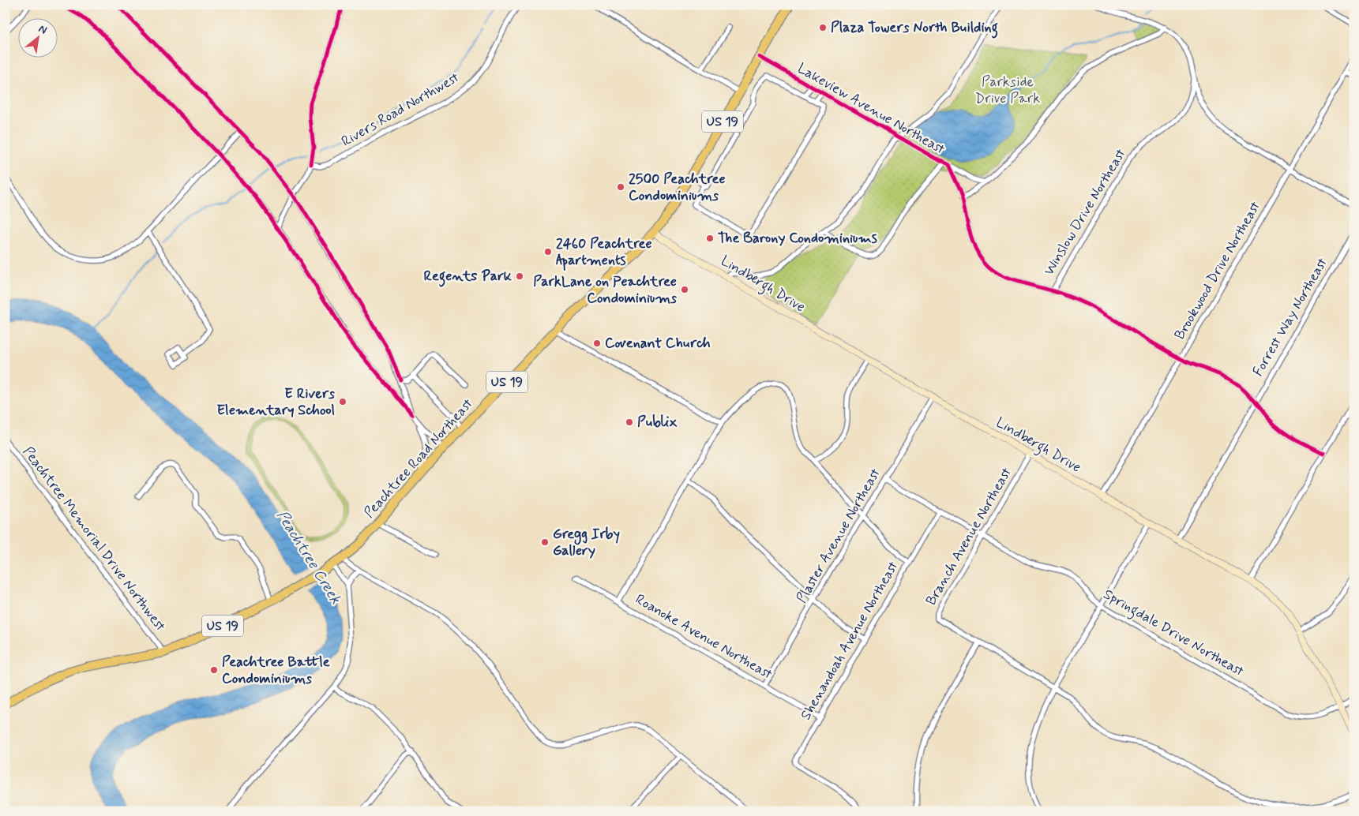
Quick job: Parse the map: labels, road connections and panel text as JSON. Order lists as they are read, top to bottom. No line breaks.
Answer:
{"streets":{"highway":["US 19","Peachtree Road Northeast"],"main road":["Lindbergh Drive"],"street":["Lakeview Avenue Northeast","Rivers Road Northwest","Winslow Drive Northeast","Brookwood Drive Northeast","Forrest Way Northeast","Plaster Avenue Northeast","Branch Avenue Northeast","Peachtree Memorial Drive Northwest","Springdale Drive Northeast","Roanoke Avenue Northeast","Shenandoah Avenue Northeast"]},"crossings":[["Lakeview Avenue Northeast","Winslow Drive Northeast"],["Lakeview Avenue Northeast","Brookwood Drive Northeast"],["Lakeview Avenue Northeast","Forrest Way Northeast"],["Lakeview Avenue Northeast","Peachtree Road Northeast"],["Brookwood Drive Northeast","Lindbergh Drive"],["Lindbergh Drive","Forrest Way Northeast"],["Lindbergh Drive","Peachtree Road Northeast"],["Lindbergh Drive","Plaster Avenue Northeast"],["Lindbergh Drive","Branch Avenue Northeast"],["Lindbergh Drive","Springdale Drive Northeast"],["Peachtree Road Northeast","Peachtree Memorial Drive Northwest"],["Plaster Avenue Northeast","Springdale Drive Northeast"],["Plaster Avenue Northeast","Roanoke Avenue Northeast"],["Branch Avenue Northeast","Springdale Drive Northeast"],["Springdale Drive Northeast","Shenandoah Avenue Northeast"],["Roanoke Avenue Northeast","Shenandoah Avenue Northeast"]],"water":["Peachtree Creek"],"parks":["Parkside Drive Park"],"places":["Plaza Towers North Building","2500 Peachtree Condominiums","The Barony Condominiums","2460 Peachtree Apartments","Regents Park","ParkLane on Peachtree Condominiums","Covenant Church","E Rivers Elementary School","Publix","Gregg Irby Gallery","Peachtree Battle Condominiums"],"north":"top right"}
